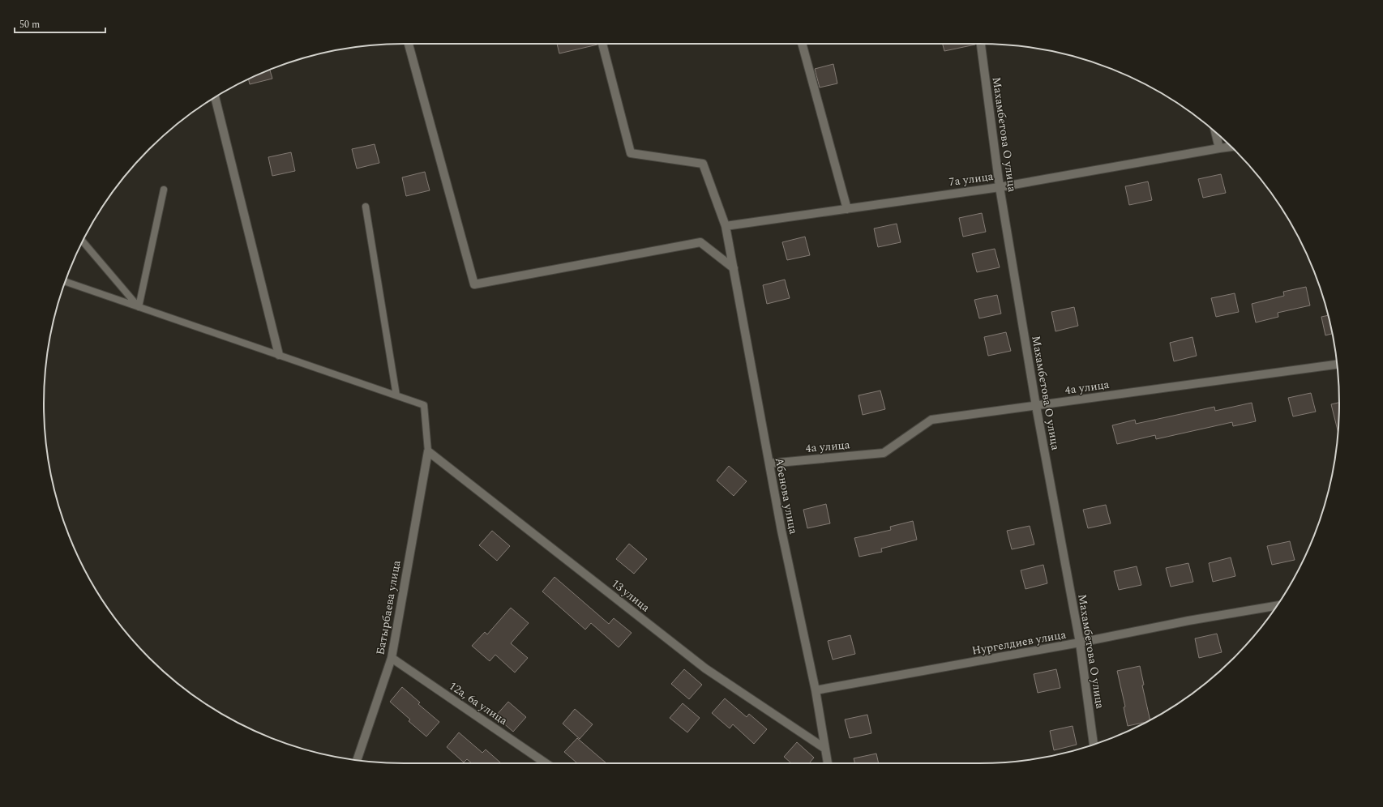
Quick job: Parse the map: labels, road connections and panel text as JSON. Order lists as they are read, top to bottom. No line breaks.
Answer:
{"streets":{"street":["Махамбетова О улица","7а улица","4а улица","Абенова улица","13 улица","Батырбаева улица","Нургелдиев улица","12а, 6а улица"]},"crossings":[["Махамбетова О улица","7а улица"],["Махамбетова О улица","4а улица"],["Махамбетова О улица","Нургелдиев улица"],["7а улица","Абенова улица"],["4а улица","Абенова улица"],["Абенова улица","13 улица"],["Абенова улица","Нургелдиев улица"],["13 улица","Батырбаева улица"],["Батырбаева улица","12а, 6а улица"]],"scale_bar":"50 m"}
